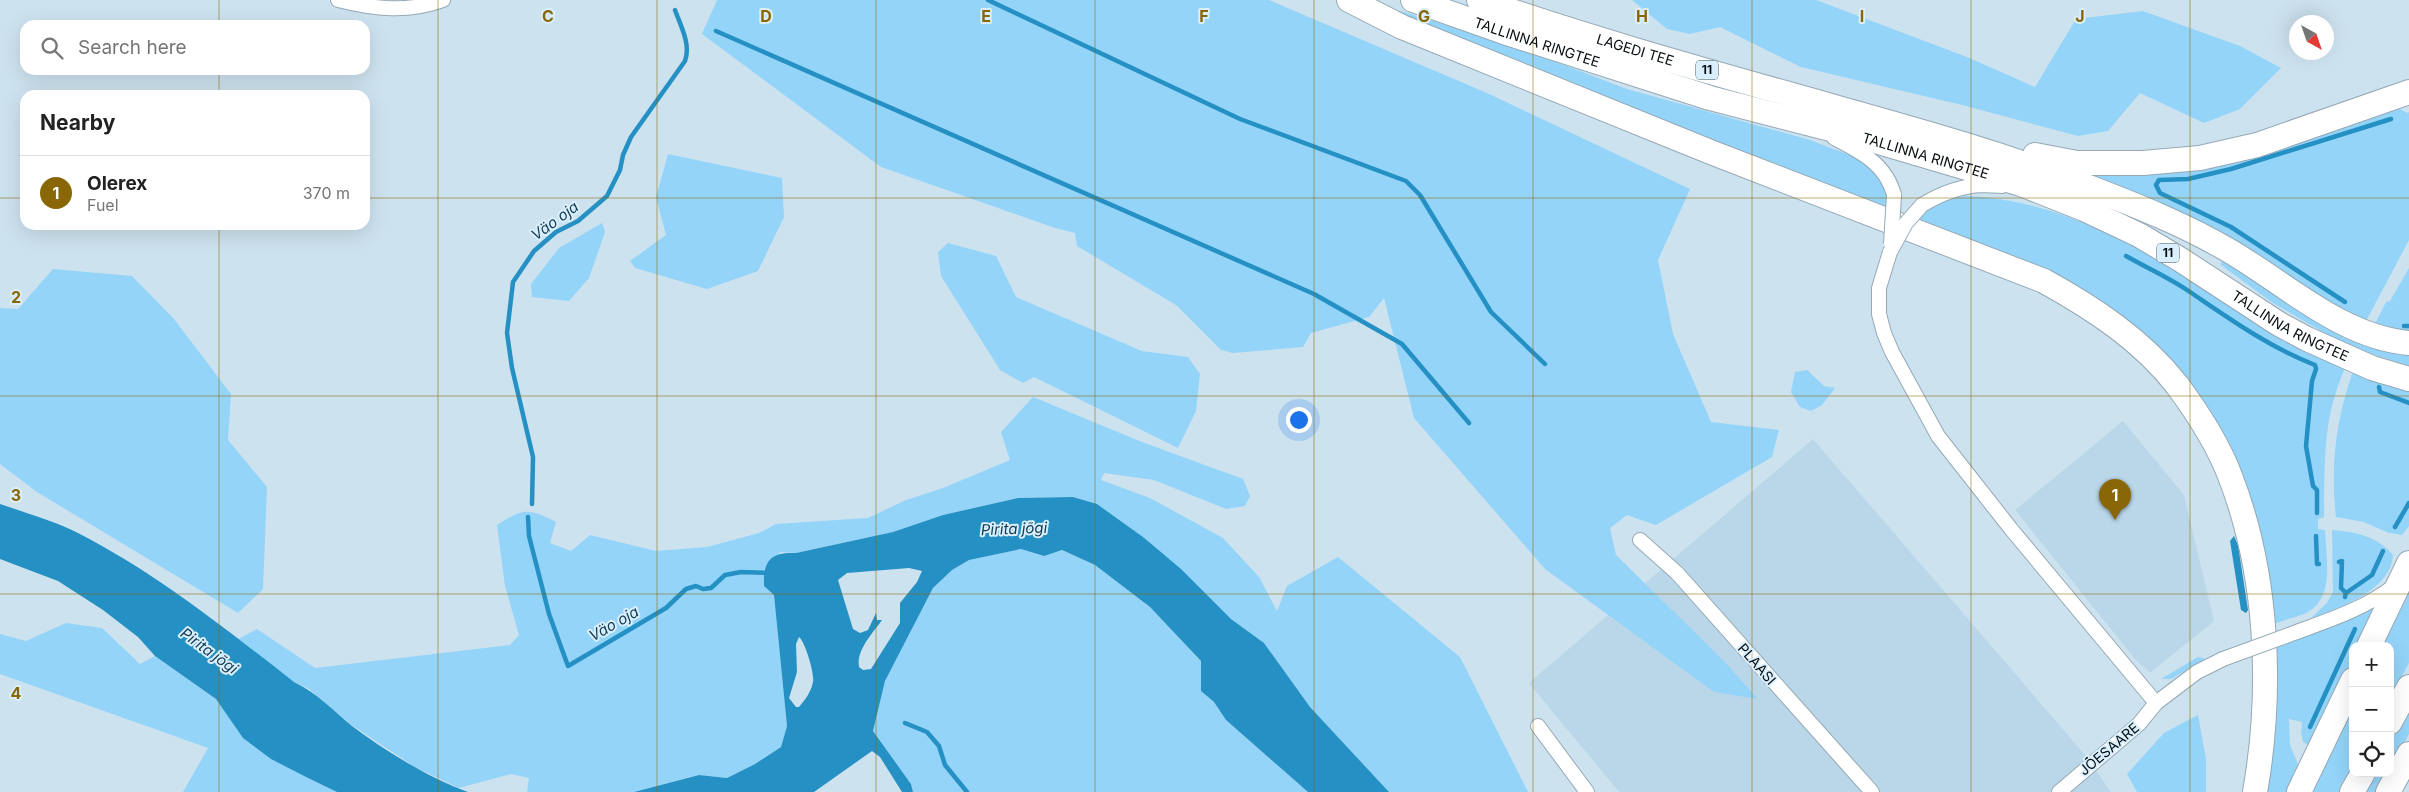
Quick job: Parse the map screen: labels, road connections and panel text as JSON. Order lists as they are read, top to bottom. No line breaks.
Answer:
{"streets":{"highway":["TALLINNA RINGTEE","LAGEDI TEE","11"],"street":["PLAASI","JÕESAARE"]},"crossings":[["TALLINNA RINGTEE","LAGEDI TEE"]],"water":["Väo oja","Pirita jõgi"],"north":"bottom right","page":{"search":"Search here","heading":"Nearby","list":[{"mark":"1","name":"Olerex","note":"Fuel","value":"370 m"}],"pins":"1","map_buttons":["+","−"]},"grid":{"columns":["C","D","E","F","G","H","I","J"],"rows":["2","3","4"]}}
